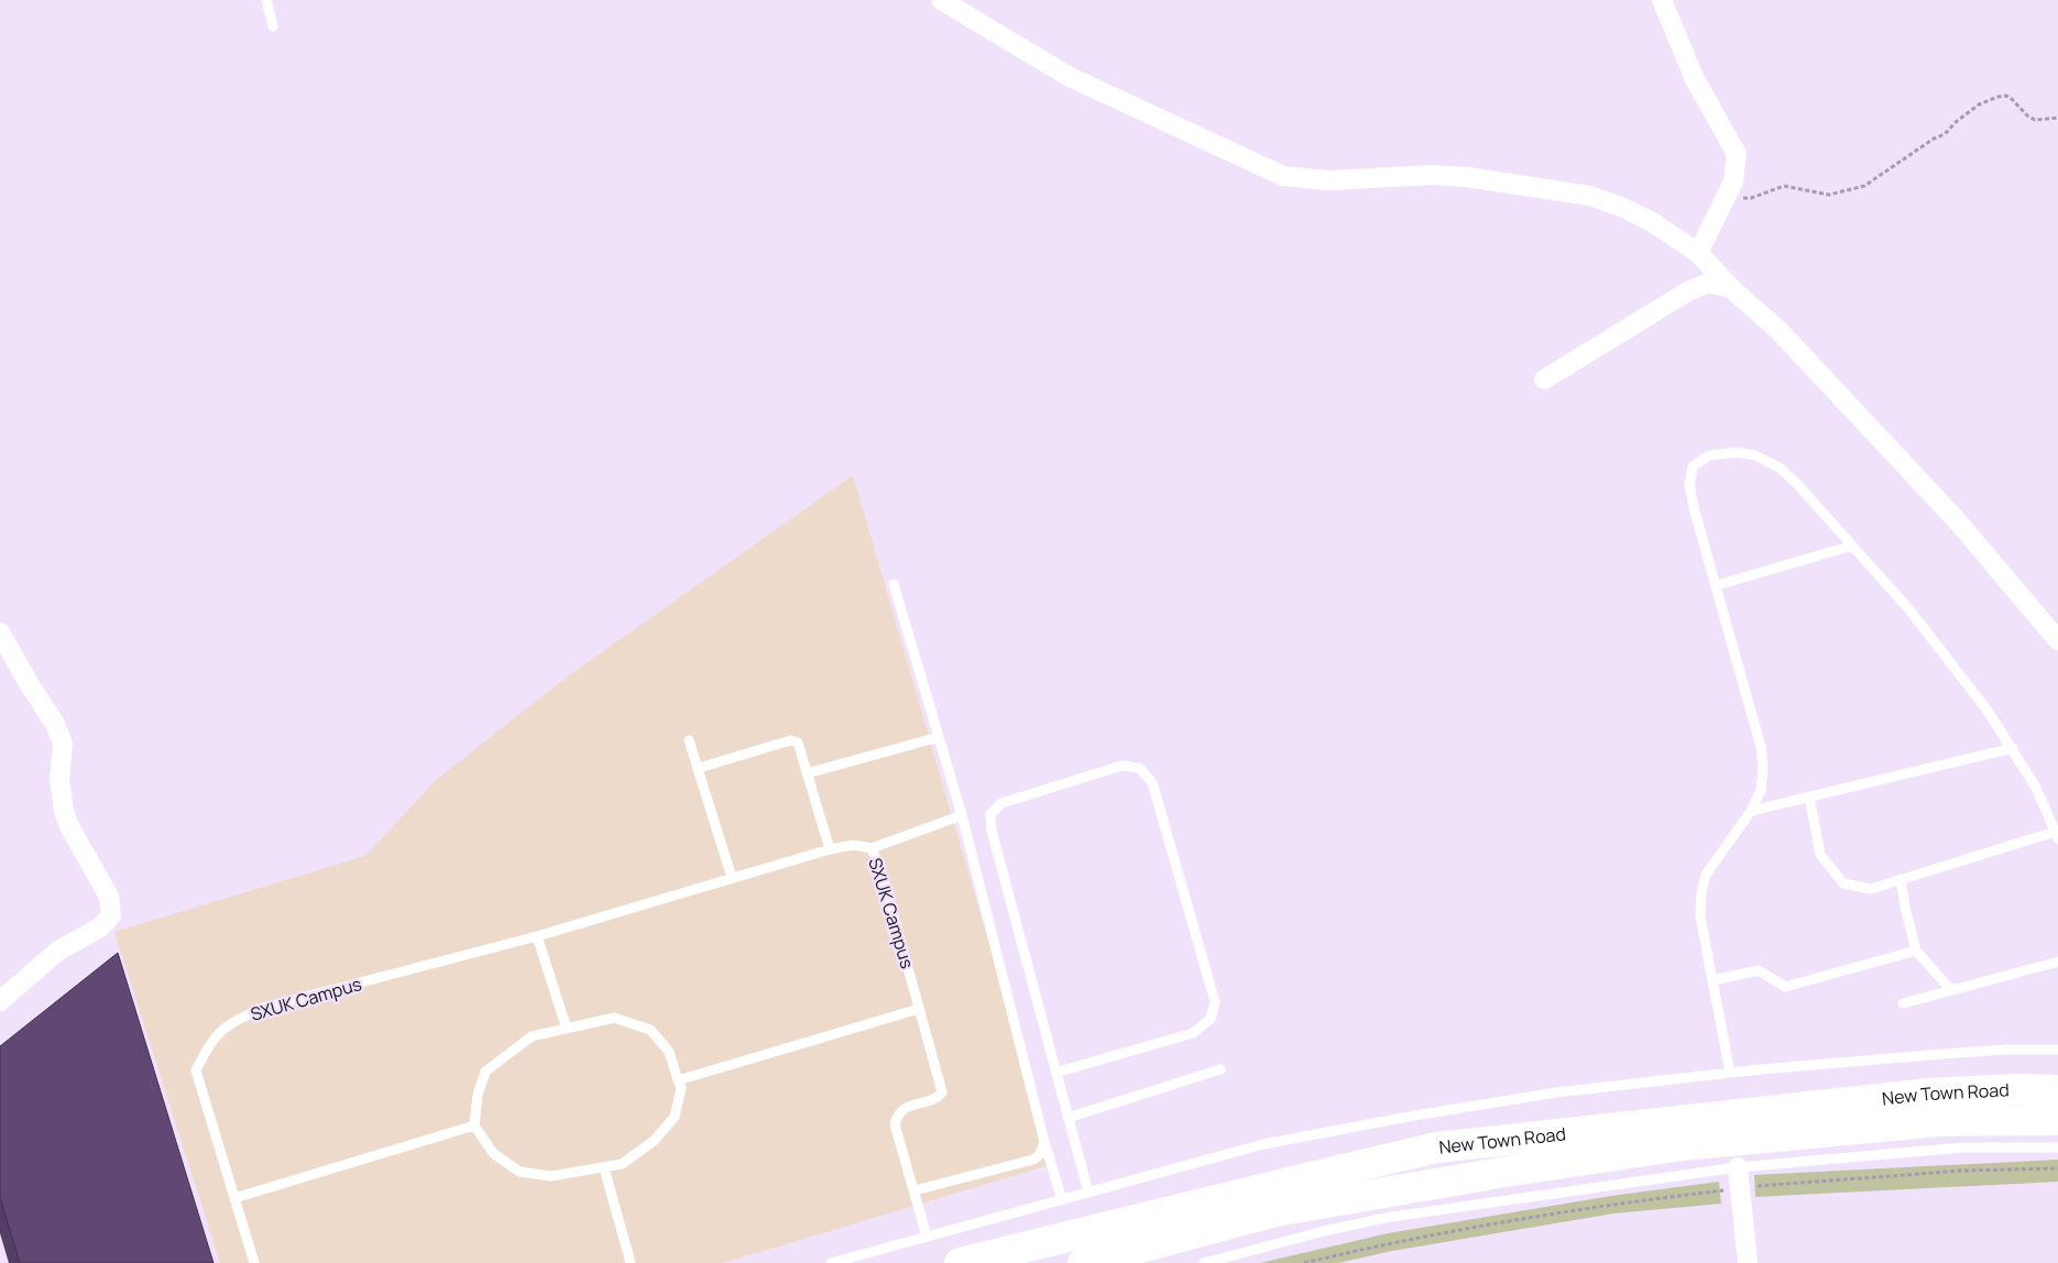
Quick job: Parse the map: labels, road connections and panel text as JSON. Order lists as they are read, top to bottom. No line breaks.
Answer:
{"streets":{"main road":["New Town Road"],"lane":["SXUK Campus"]}}
